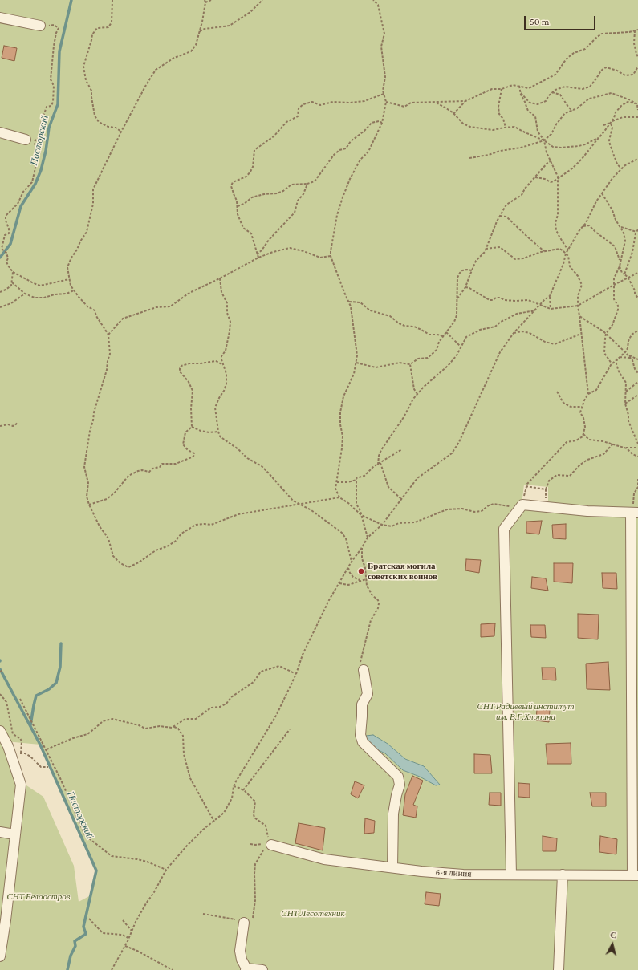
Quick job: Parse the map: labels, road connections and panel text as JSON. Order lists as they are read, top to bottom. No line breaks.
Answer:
{"streets":{"street":["6-я линия"]},"water":["Пасторский"],"parks":["СНТ Радиевый институт им. В.Г.Хлопина","СНТ Белоостров","СНТ Лесотехник"],"places":["Братская могила советских воинов"],"scale_bar":"50 m","north":"top"}
